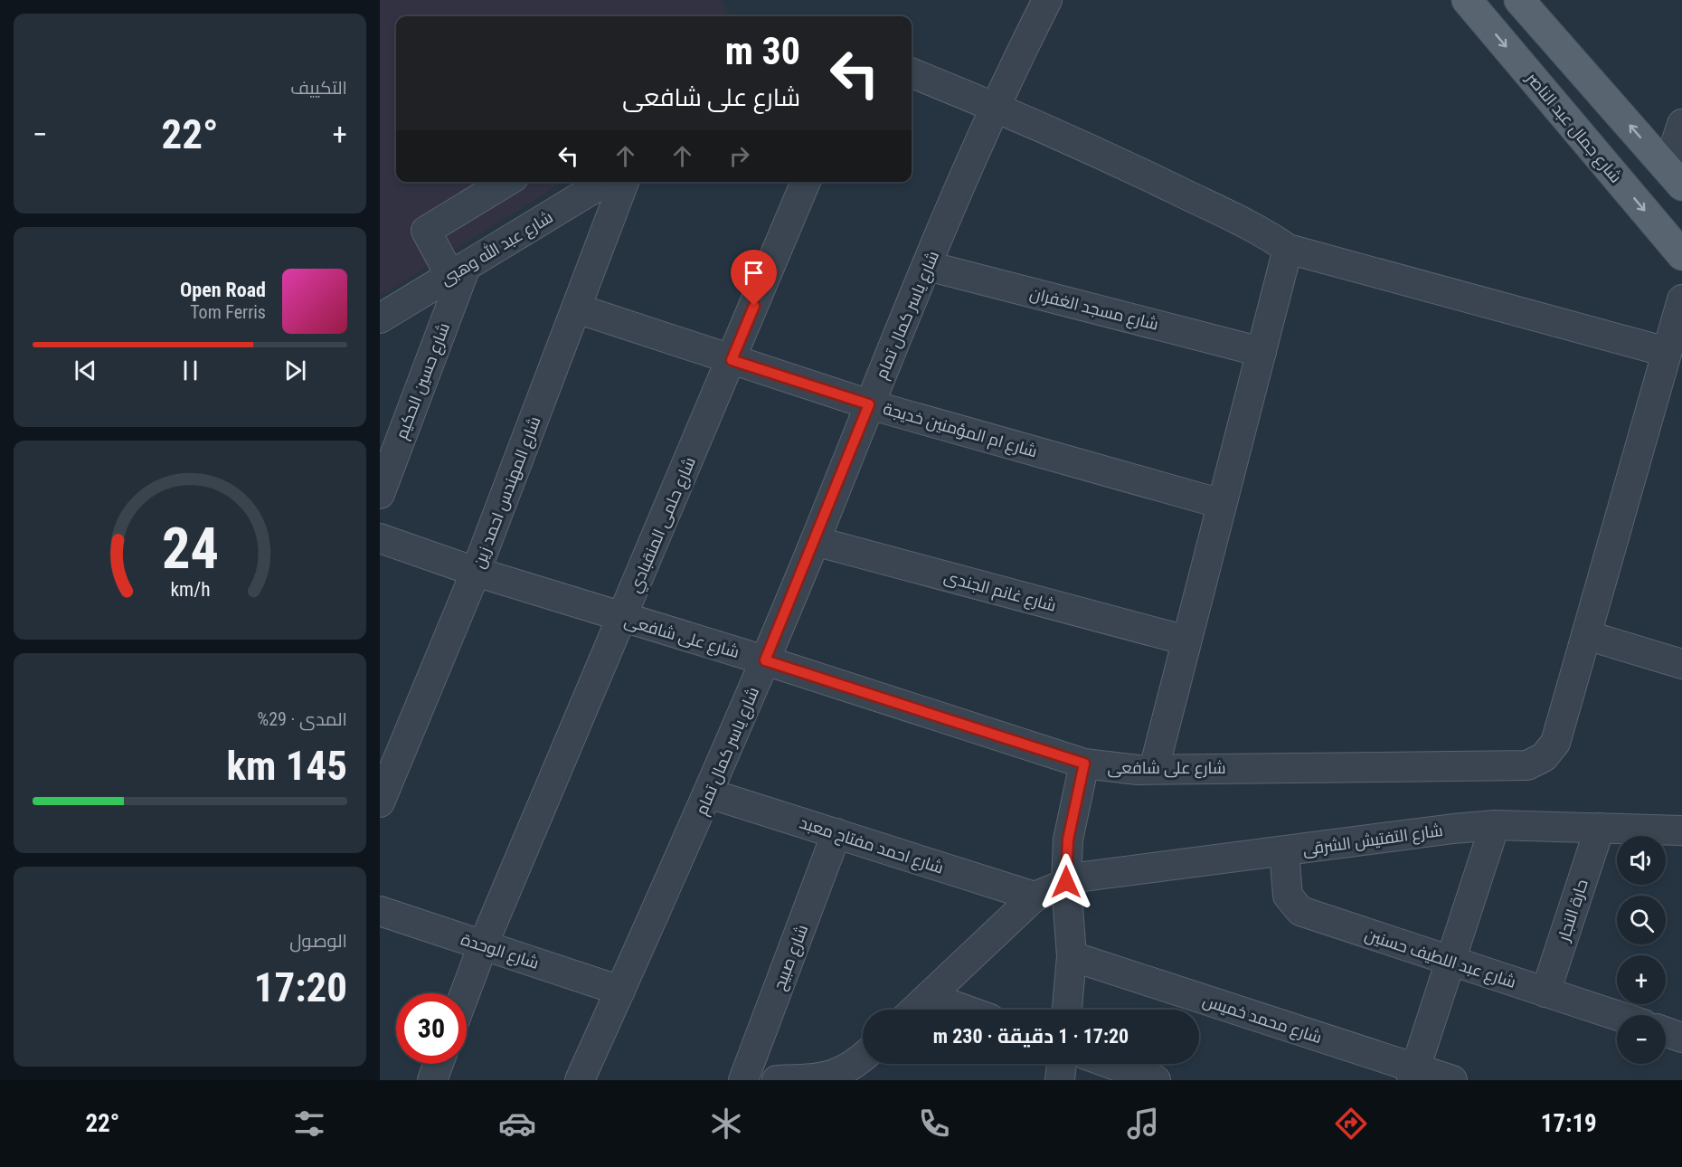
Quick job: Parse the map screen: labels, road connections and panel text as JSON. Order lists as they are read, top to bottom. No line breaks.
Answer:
{"streets":{"main road":["شارع جمال عبد الناصر"],"street":["شارع عبد الله وهبى","شارع مسجد الغفران","شارع ياسر كمال تمام","شارع حسين الحكيم","شارع ام المؤمنين خديجة","شارع المهندس احمد زين","شارع حلمى المنقبادي","شارع غانم الجندى","شارع على شافعى","شارع التفتيش الشرقى","شارع احمد مفتاح معبد","حارة النجار","شارع الوحدة","شارع صبيح","شارع عبد اللطيف حسنين","شارع محمد خميس"]},"crossings":[["شارع عبد الله وهبى","شارع حسين الحكيم"],["شارع مسجد الغفران","شارع ياسر كمال تمام"],["شارع ياسر كمال تمام","شارع ام المؤمنين خديجة"],["شارع ياسر كمال تمام","شارع غانم الجندى"],["شارع ياسر كمال تمام","شارع على شافعى"],["شارع ياسر كمال تمام","شارع احمد مفتاح معبد"],["شارع ياسر كمال تمام","شارع الوحدة"],["شارع ام المؤمنين خديجة","شارع المهندس احمد زين"],["شارع ام المؤمنين خديجة","شارع حلمى المنقبادي"],["شارع المهندس احمد زين","شارع على شافعى"],["شارع حلمى المنقبادي","شارع على شافعى"],["شارع حلمى المنقبادي","شارع الوحدة"],["شارع التفتيش الشرقى","شارع احمد مفتاح معبد"],["شارع التفتيش الشرقى","حارة النجار"],["شارع التفتيش الشرقى","شارع عبد اللطيف حسنين"],["شارع احمد مفتاح معبد","شارع صبيح"],["حارة النجار","شارع عبد اللطيف حسنين"]],"page":{"tile":["التكييف",["المدى · 29%","145 km"],["الوصول","17:20"]],"turn":["30 m","شارع على شافعى"],"heat":["−","22°","+"],"song":["Open Road","Tom Ferris"],"map_buttons":["+","−"],"limit":"30","trip":"17:20 · 1 دقيقة · 230 m","tabs":["17:19","22°"],"gauge":["24","km/h"]}}
